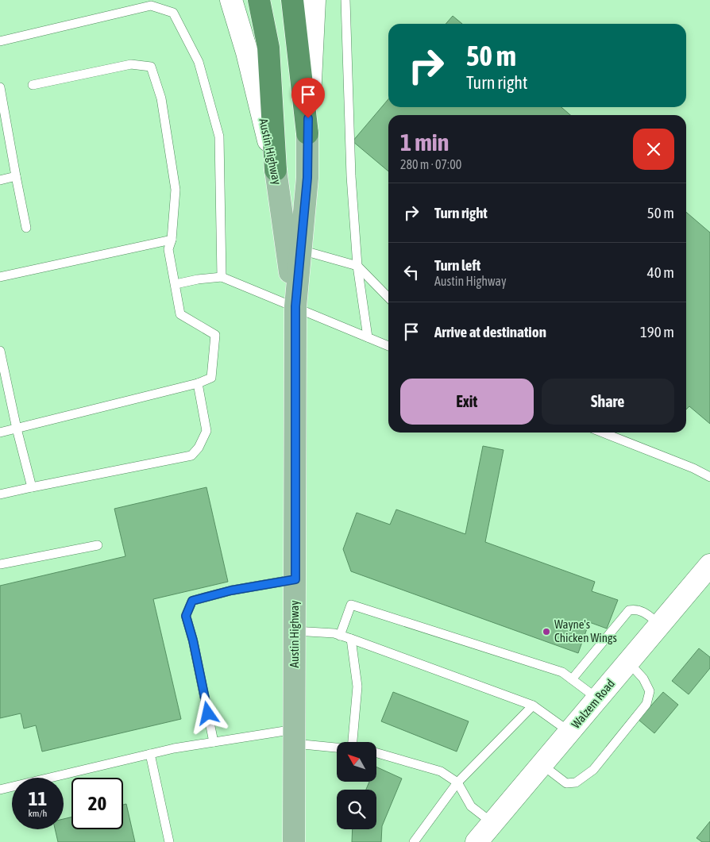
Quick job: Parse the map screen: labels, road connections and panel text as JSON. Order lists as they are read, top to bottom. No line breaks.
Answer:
{"streets":{"main road":["Austin Highway","Walzem Road"]},"places":["Wayne's Chicken Wings"],"north":"top left","page":{"turn":["50 m","Turn right"],"heading":["1 min","280 m · 07:00"],"list":[{"name":"Turn right","value":"50 m"},{"name":"Turn left","note":"Austin Highway","value":"40 m"},{"name":"Arrive at destination","value":"190 m"}],"buttons":["Exit","Share"],"speed":"11 km/h","limit":"20"}}
